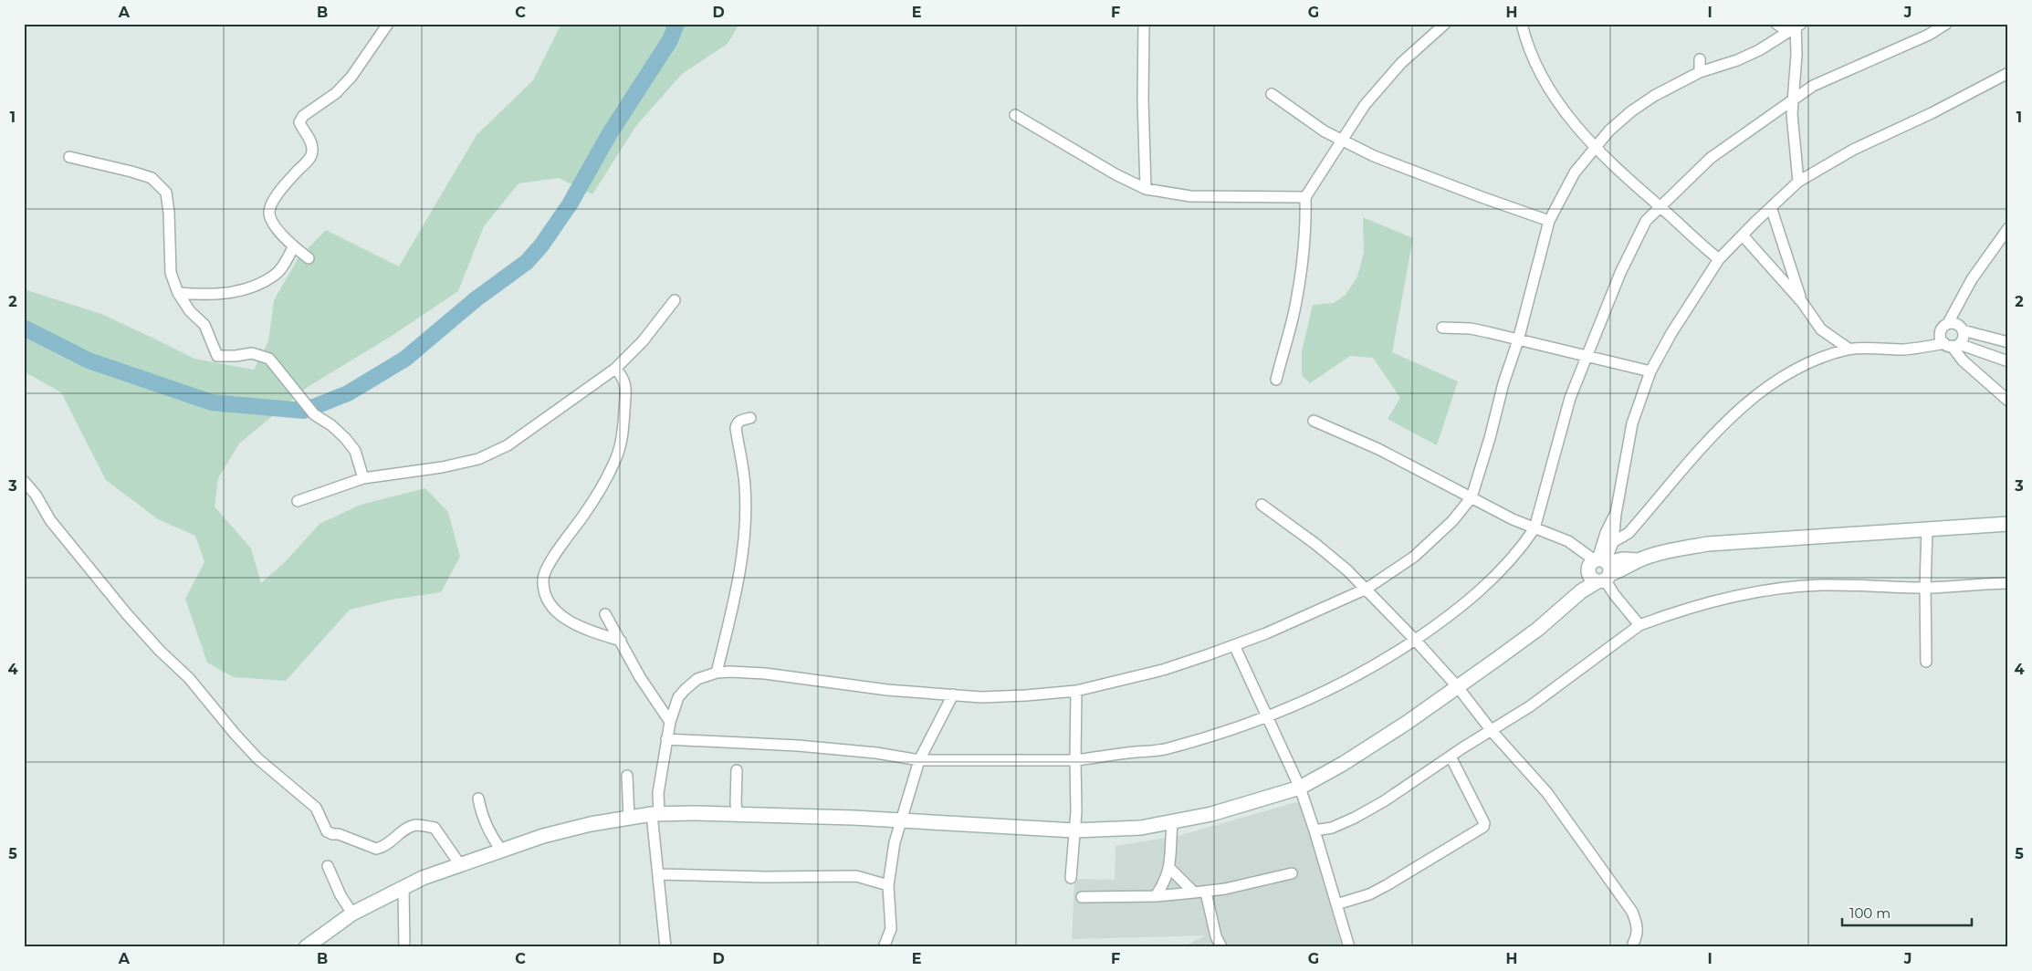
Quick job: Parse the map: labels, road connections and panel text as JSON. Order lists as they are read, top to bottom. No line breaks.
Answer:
{"scale_bar":"100 m","grid":{"columns":["A","B","C","D","E","F","G","H","I","J"],"rows":["1","2","3","4","5"]}}
